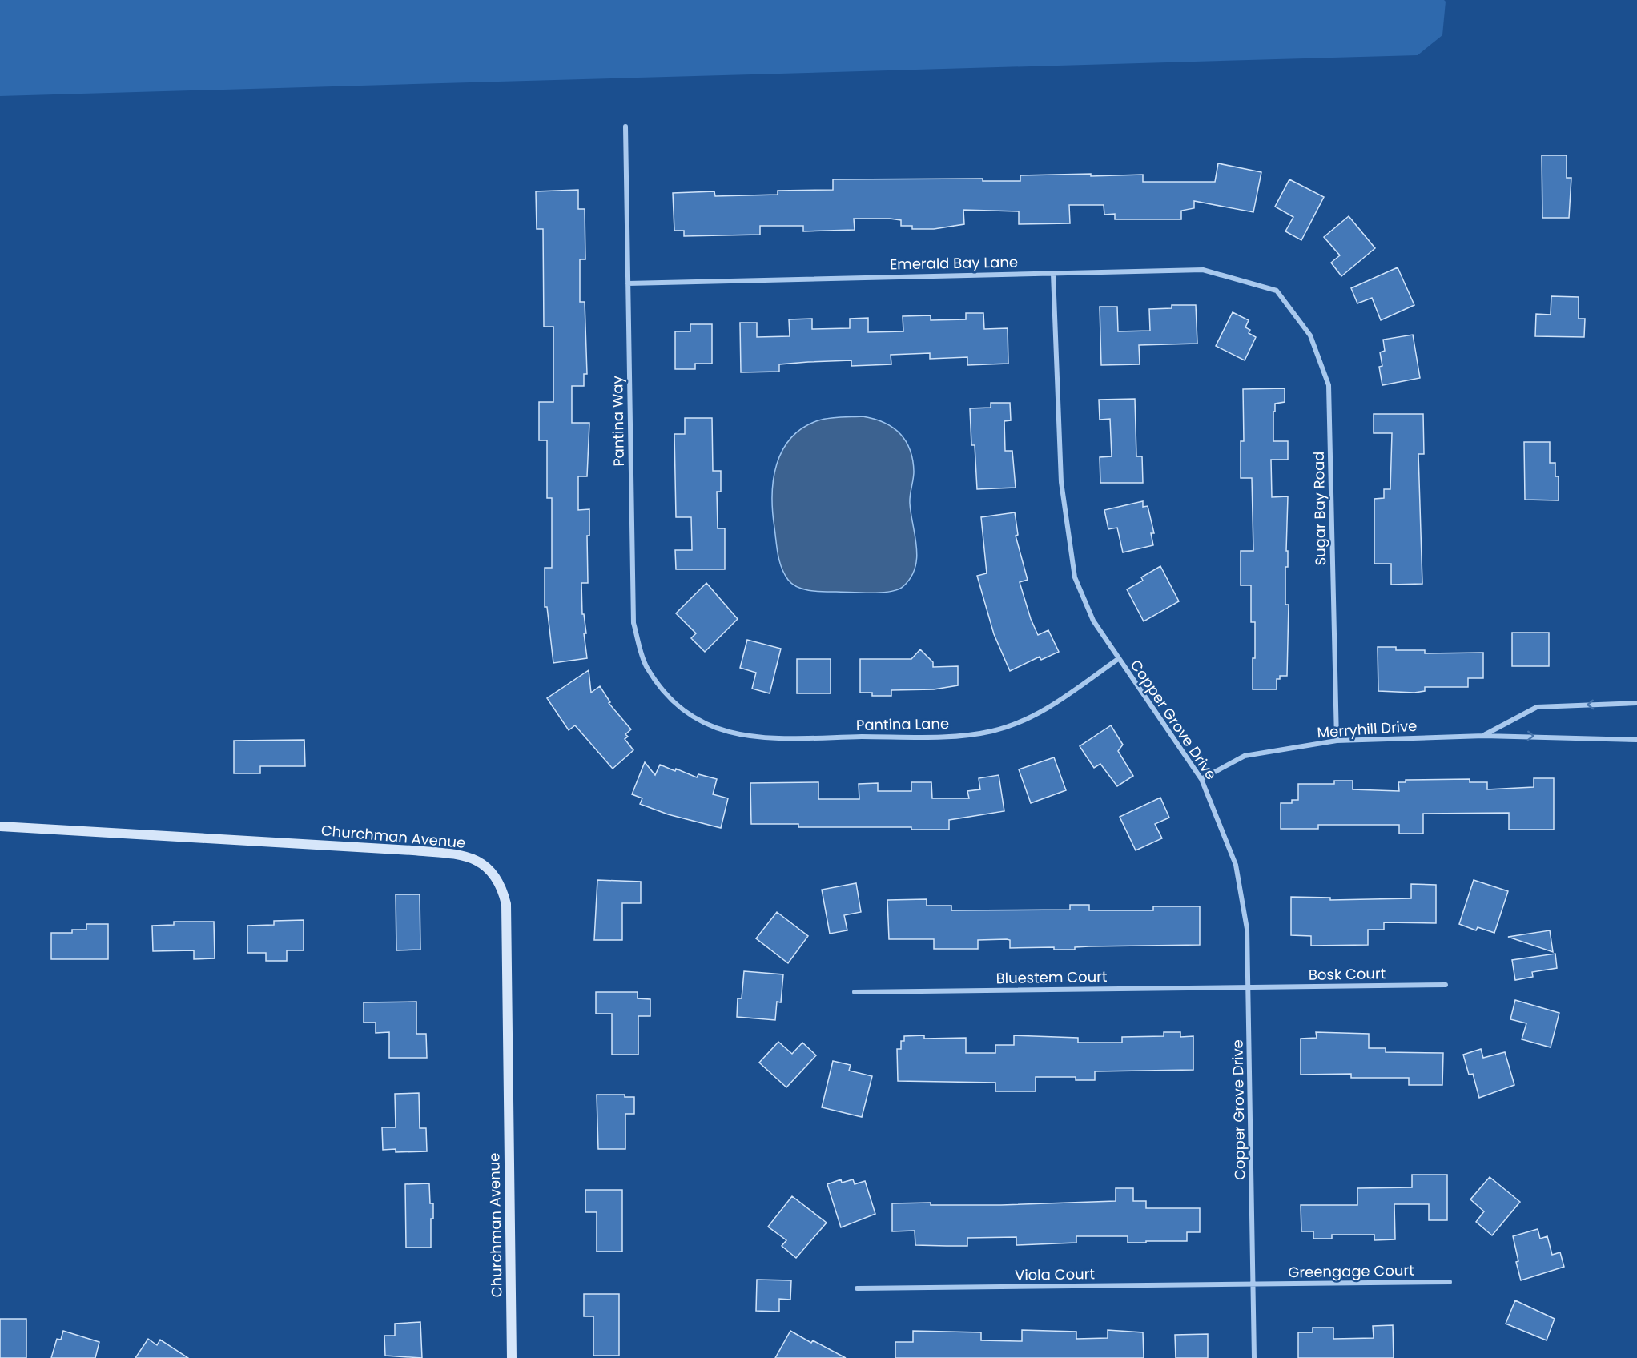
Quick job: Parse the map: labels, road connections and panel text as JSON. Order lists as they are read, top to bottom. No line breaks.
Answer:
{"streets":{"street":["Emerald Bay Lane","Pantina Way","Sugar Bay Road","Copper Grove Drive","Pantina Lane","Merryhill Drive","Churchman Avenue","Bosk Court","Bluestem Court","Greengage Court","Viola Court"]},"crossings":[["Emerald Bay Lane","Pantina Way"],["Emerald Bay Lane","Sugar Bay Road"],["Emerald Bay Lane","Copper Grove Drive"],["Pantina Way","Pantina Lane"],["Sugar Bay Road","Merryhill Drive"],["Copper Grove Drive","Pantina Lane"],["Copper Grove Drive","Merryhill Drive"],["Copper Grove Drive","Bosk Court"],["Copper Grove Drive","Bluestem Court"],["Copper Grove Drive","Greengage Court"],["Copper Grove Drive","Viola Court"],["Bosk Court","Bluestem Court"],["Greengage Court","Viola Court"]]}
